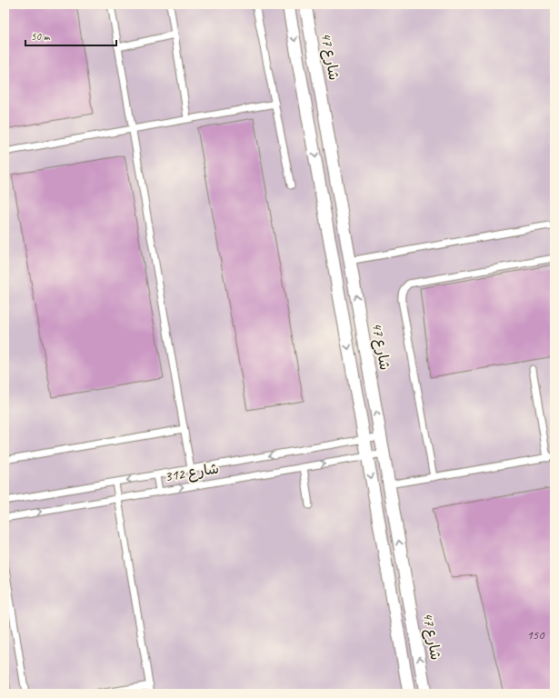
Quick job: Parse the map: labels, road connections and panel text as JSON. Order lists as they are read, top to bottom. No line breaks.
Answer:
{"streets":{"street":["شارع 47"],"lane":["شارع 312"]},"crossings":[["شارع 47","شارع 312"]],"house_numbers":["150"],"scale_bar":"50 m"}
